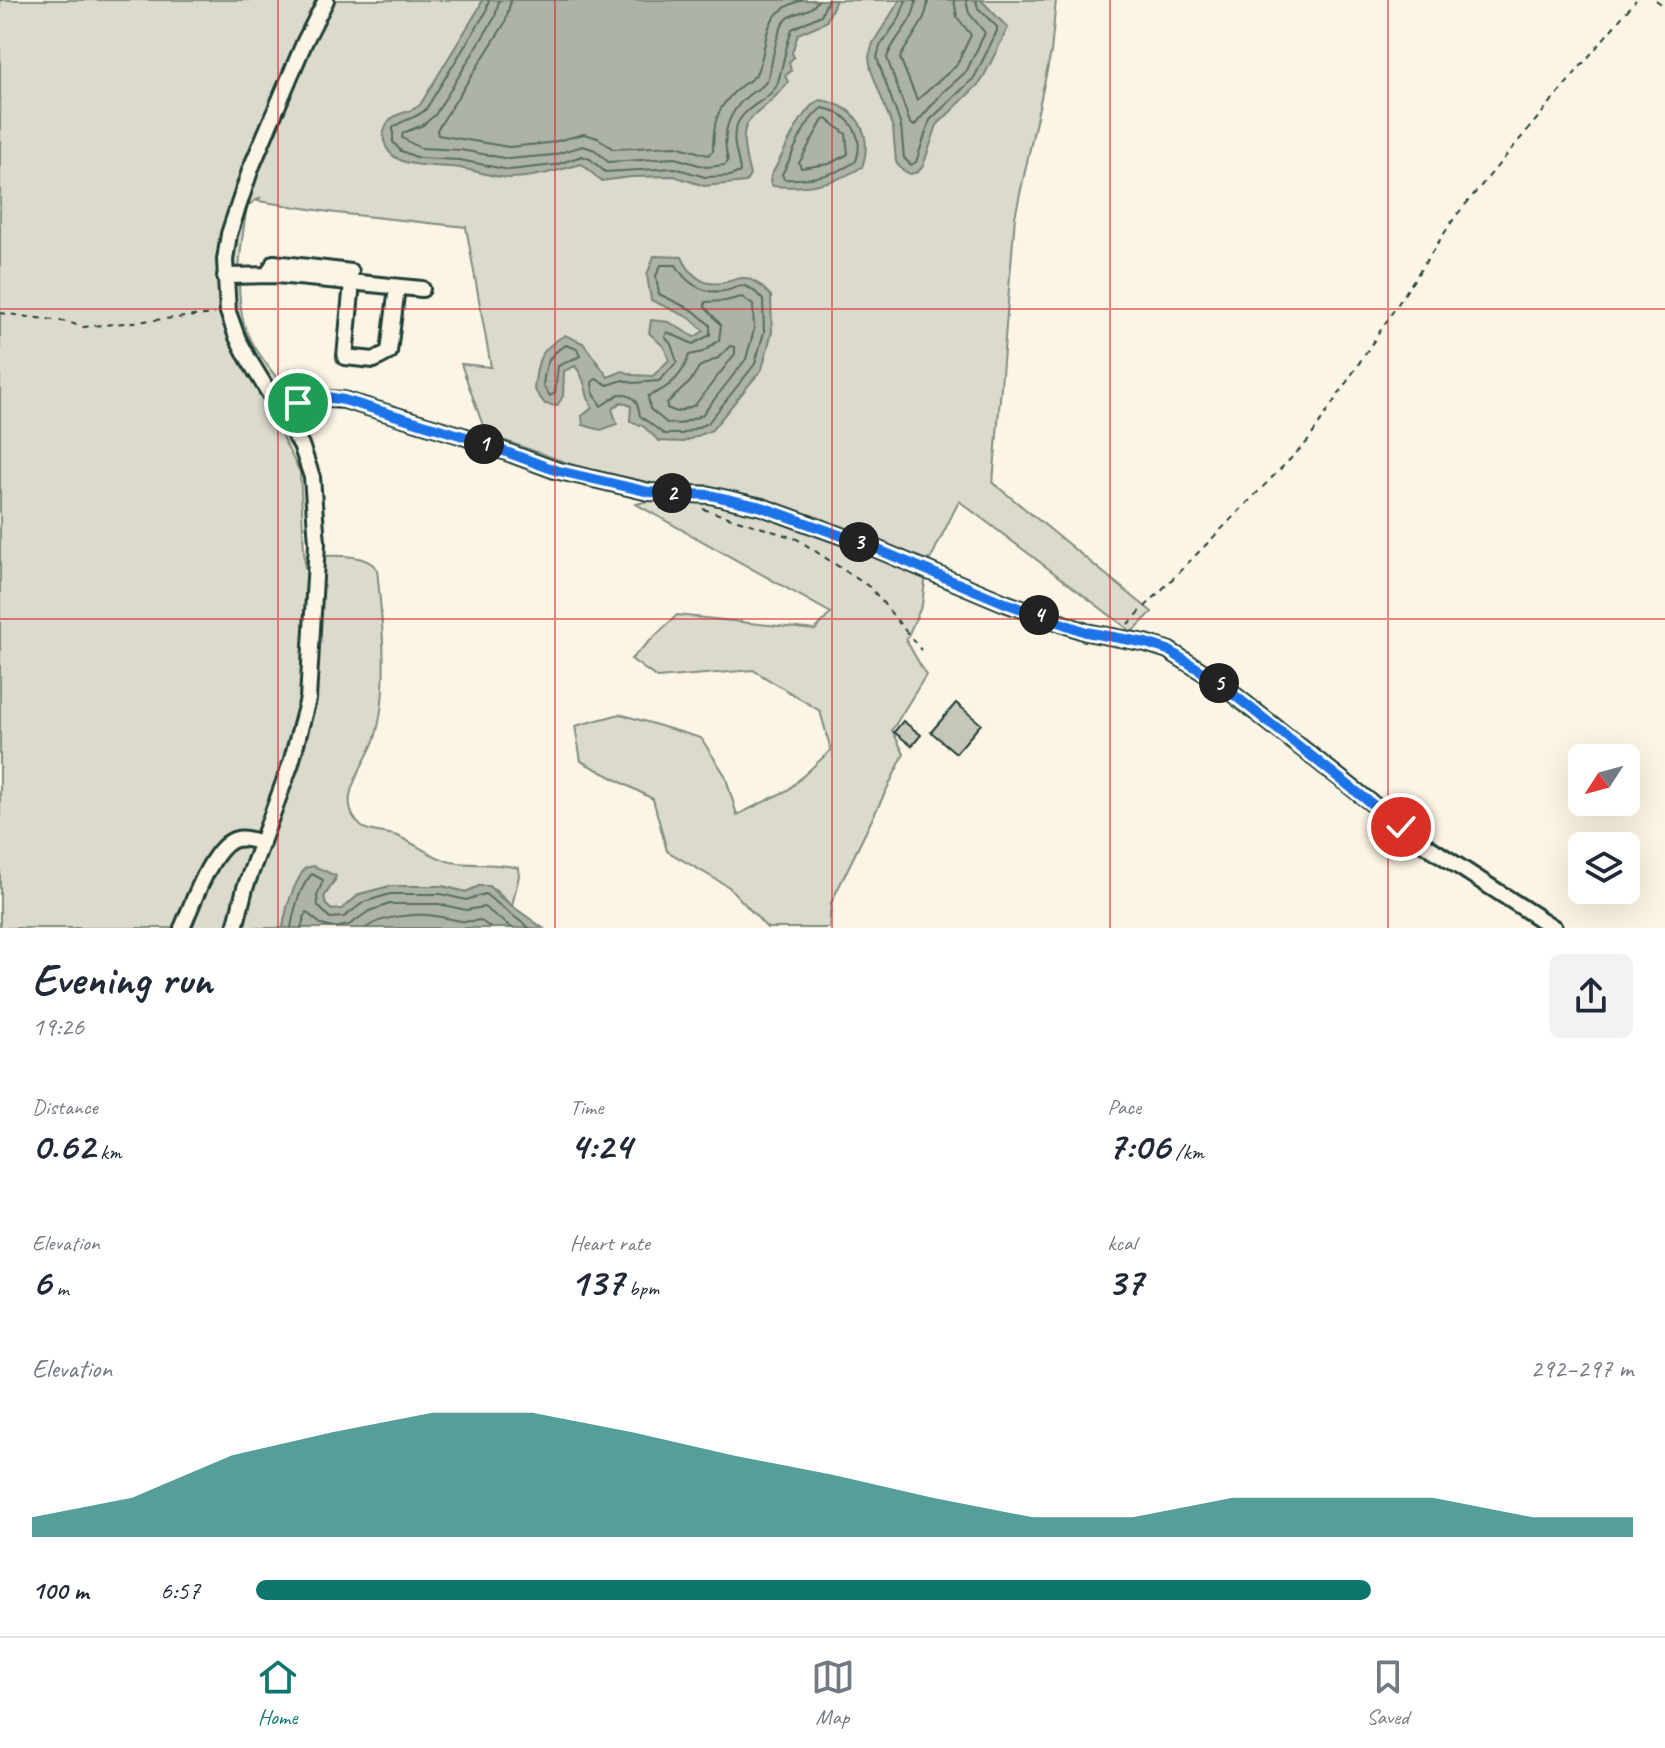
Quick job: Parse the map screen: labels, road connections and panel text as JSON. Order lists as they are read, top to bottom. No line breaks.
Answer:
{"north":"bottom left","page":{"pins":["1","2","3","4","5"],"heading":["Evening run","19:26"],"stats":[["Distance","0.62 km"],["Time","4:24"],["Pace","7:06 /km"],["Elevation","6 m"],["Heart rate","137 bpm"],["kcal","37"]],"chart":["Elevation","292–297 m"],"list":[{"name":"100 m","note":"6:57"}],"tabs":["Home","Map","Saved"]}}
